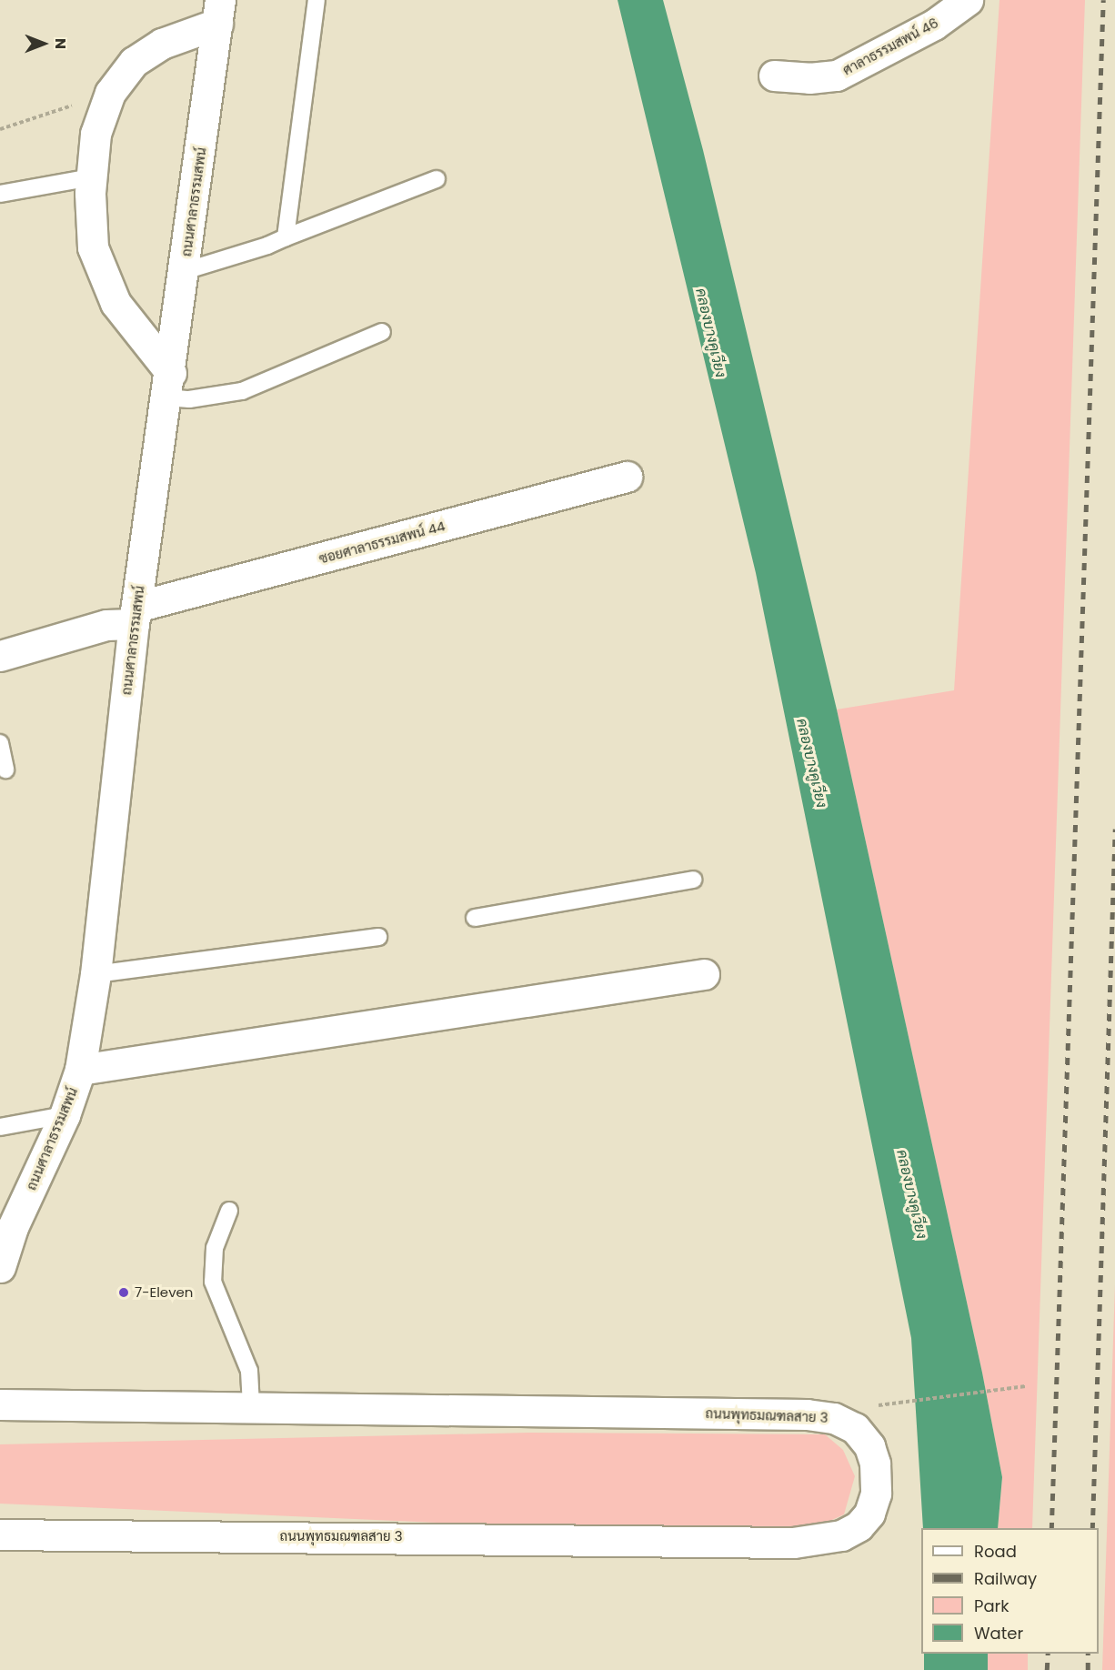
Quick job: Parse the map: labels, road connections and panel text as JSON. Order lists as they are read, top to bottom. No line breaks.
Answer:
{"streets":{"street":["ศาลาธรรมสพน์ 46","ถนนศาลาธรรมสพน์","ซอยศาลาธรรมสพน์ 44","ถนนพุทธมณฑลสาย 3"]},"crossings":[["ถนนศาลาธรรมสพน์","ซอยศาลาธรรมสพน์ 44"]],"water":["คลองบางคูเวียง"],"places":["7-Eleven"],"legend":["Road","Railway","Park","Water"],"north":"right"}
